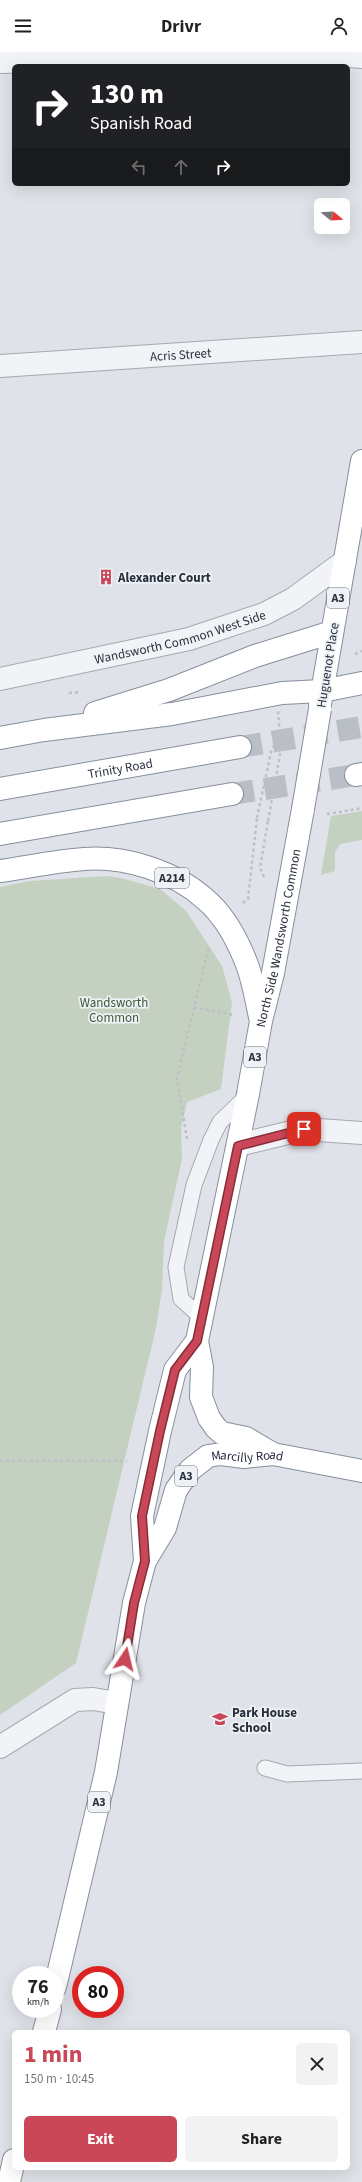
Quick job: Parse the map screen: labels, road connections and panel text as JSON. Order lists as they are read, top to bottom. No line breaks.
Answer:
{"streets":{"highway":["A3","Huguenot Place","Trinity Road","A214","North Side Wandsworth Common","Marcilly Road"],"street":["Acris Street","Wandsworth Common West Side"]},"crossings":[["A3","North Side Wandsworth Common"],["A3","Marcilly Road"],["Wandsworth Common West Side","Huguenot Place"],["Huguenot Place","North Side Wandsworth Common"],["A214","North Side Wandsworth Common"],["North Side Wandsworth Common","Marcilly Road"]],"parks":["Wandsworth Common"],"places":{"building":["Alexander Court"],"school or university":["Park House School"]},"north":"right","page":{"header":"Drivr","turn":["130 m","Spanish Road"],"speed":"76 km/h","limit":"80","heading":["1 min","150 m · 10:45"],"buttons":["Exit","Share"]}}
